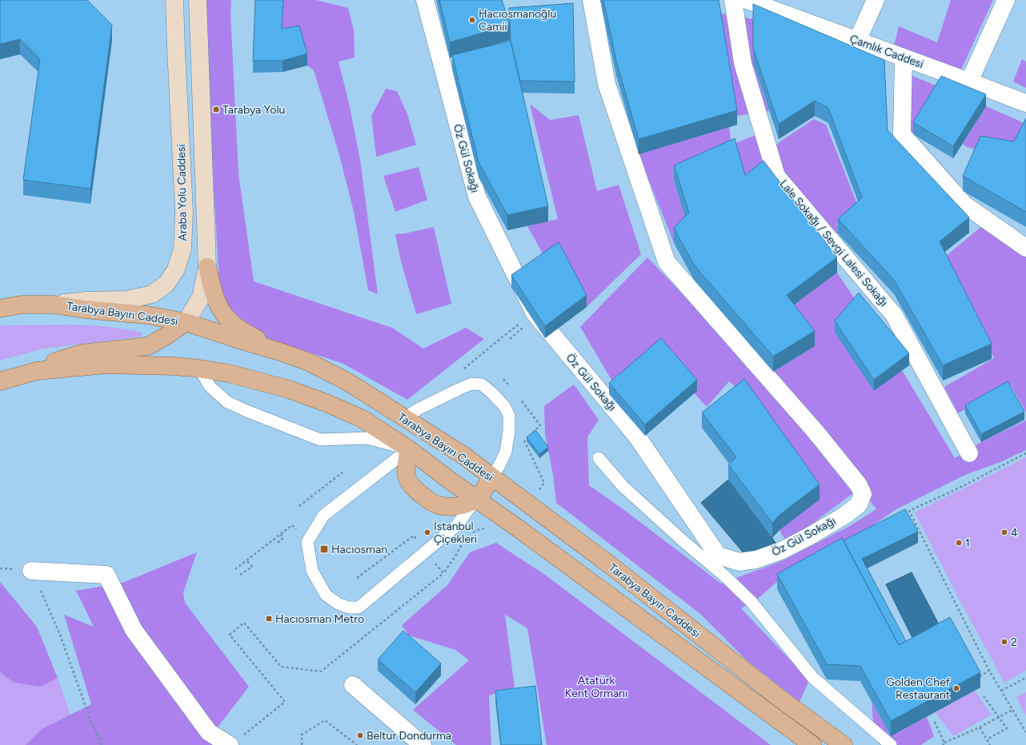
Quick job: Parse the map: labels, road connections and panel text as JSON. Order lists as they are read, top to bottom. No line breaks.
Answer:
{"streets":{"main road":["Tarabya Bayırı Caddesi"],"street":["Çamlık Caddesi","Öz Gül Sokağı","Araba Yolu Caddesi","Lale Sokağı / Sevgi Lalesi Sokağı"]},"crossings":[["Araba Yolu Caddesi","Tarabya Bayırı Caddesi"]],"parks":["Atatürk Kent Ormanı"],"places":{"other":["Hacıosmanoğlu Camii","İstanbul Çiçekleri","4","1","2","Golden Chef Restaurant","Beltur Dondurma"],"transit":["Tarabya Yolu","Hacıosman","Hacıosman Metro"]}}
